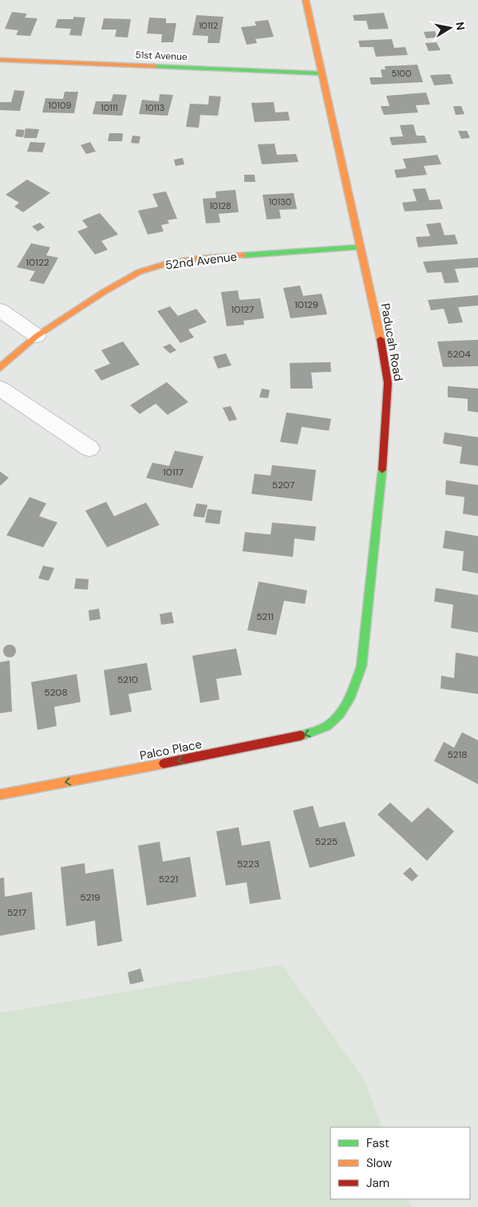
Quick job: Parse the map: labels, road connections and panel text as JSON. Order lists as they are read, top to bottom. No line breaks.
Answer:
{"streets":{"street":["51st Avenue","52nd Avenue","Paducah Road","Palco Place"]},"crossings":[["51st Avenue","Paducah Road"],["52nd Avenue","Paducah Road"],["Paducah Road","Palco Place"]],"one_way":["Palco Place"],"house_numbers":["10112","5100","10109","10111","10113","10130","10128","10122","10129","10127","5204","10117","5207","5211","5210","5208","5218","5225","5223","5221","5219","5217"],"legend":["Fast","Slow","Jam"],"north":"right"}
